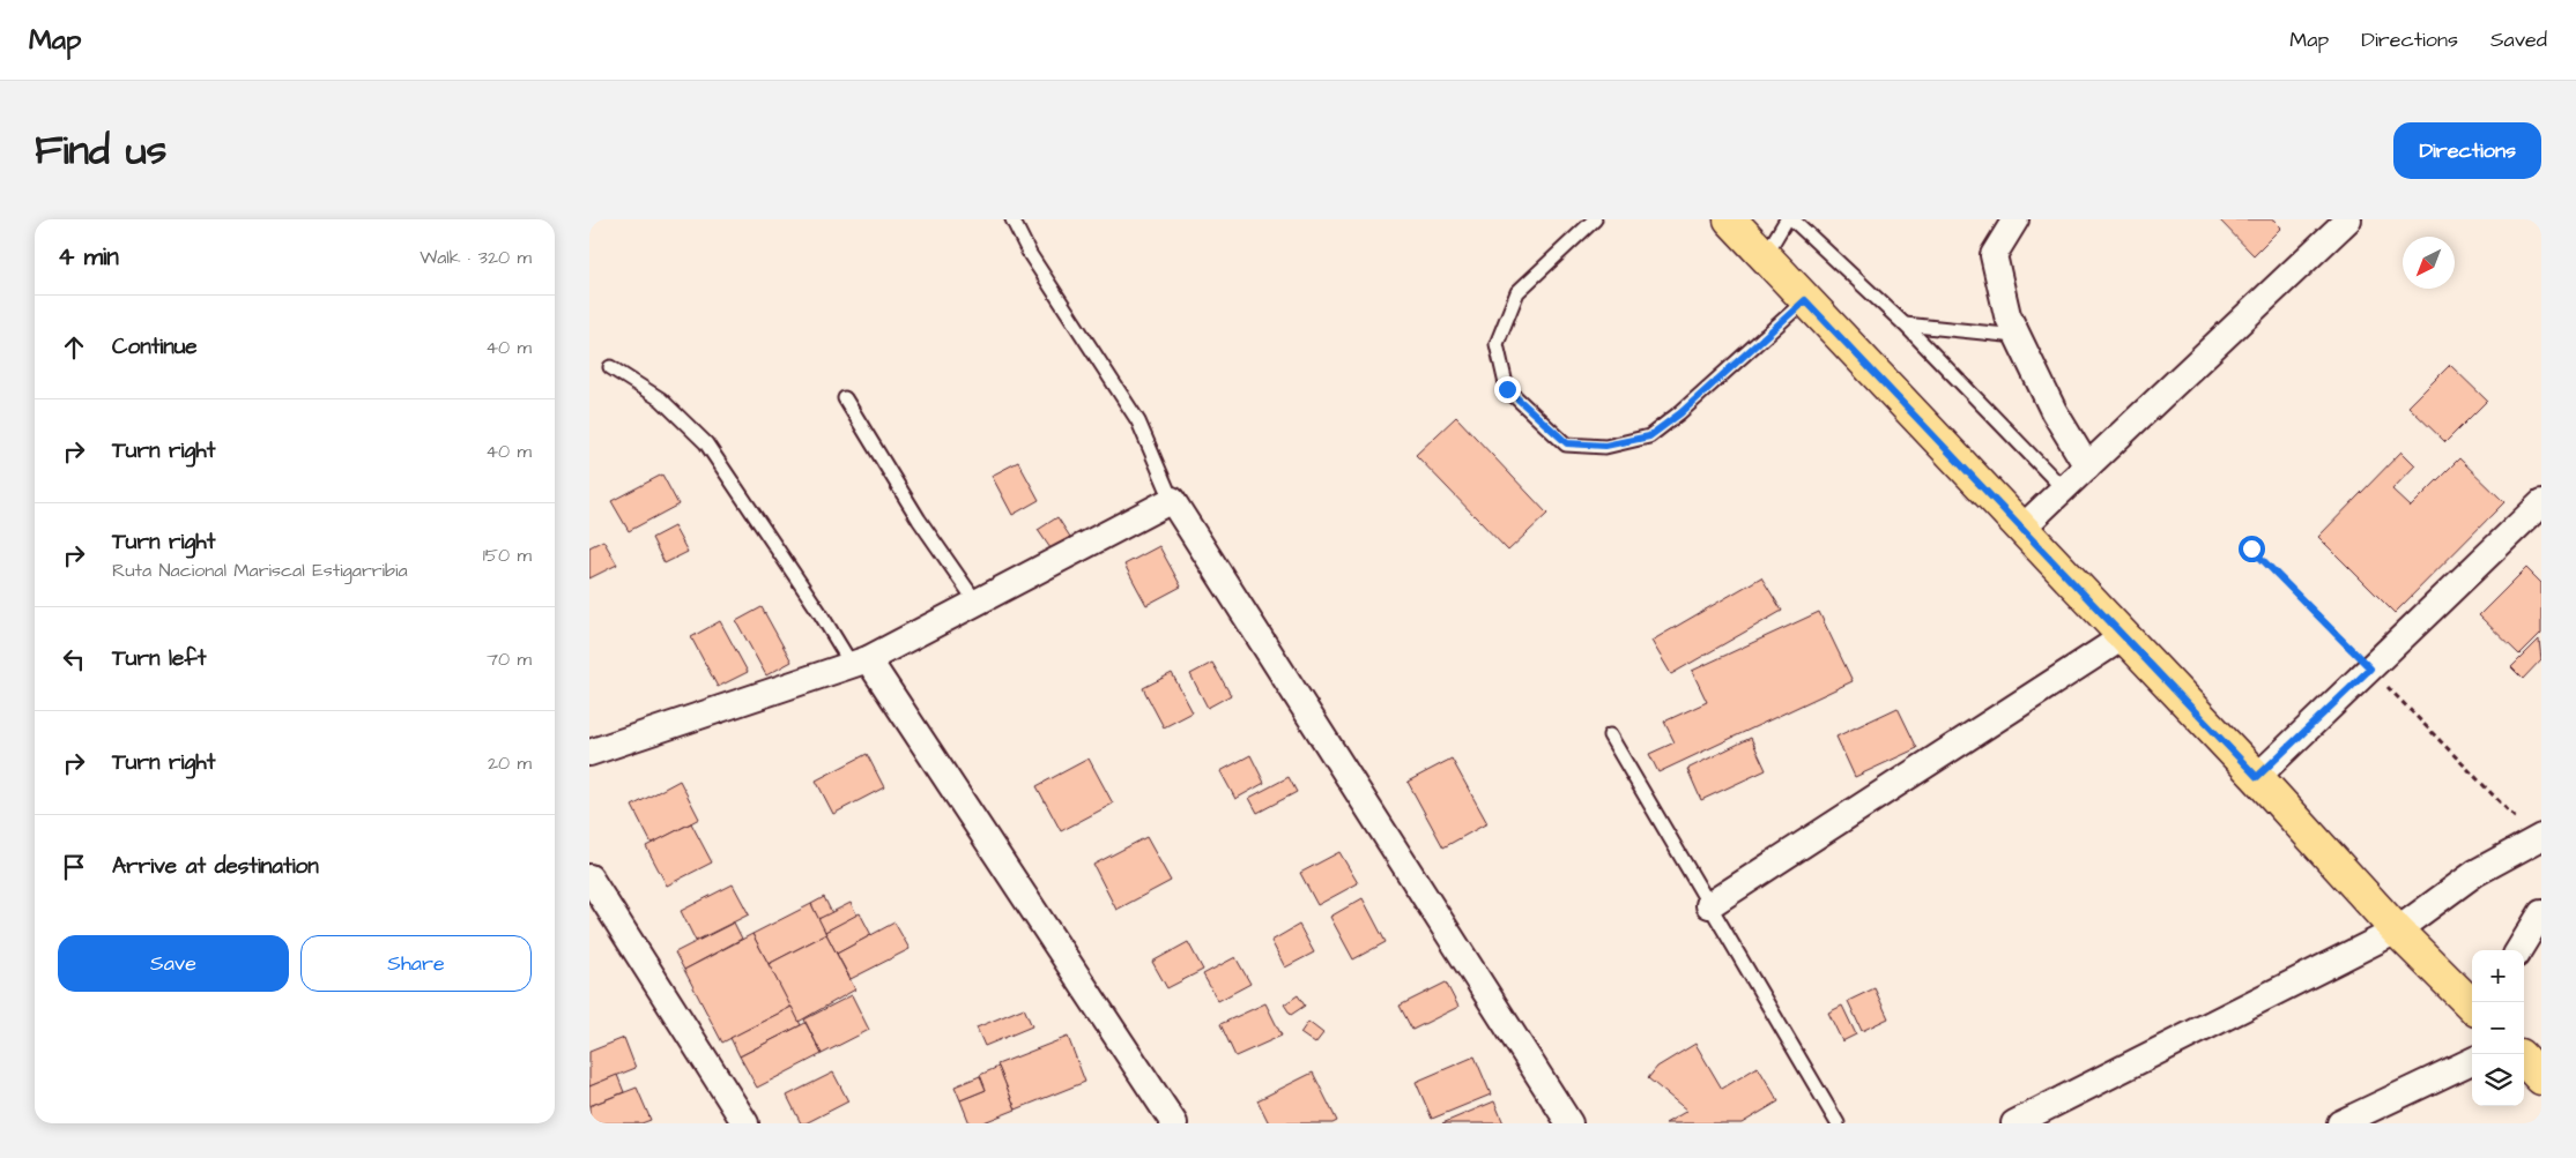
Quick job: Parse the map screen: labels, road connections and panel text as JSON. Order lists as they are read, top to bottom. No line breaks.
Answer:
{"north":"bottom left","page":{"header":"Map","nav":["Map","Directions","Saved"],"title":"Find us","buttons":["Directions",["Save","Share"]],"heading":["4 min","Walk · 320 m"],"list":[["Continue","40 m"],["Turn right","40 m"],["Turn right","Ruta Nacional Mariscal Estigarribia","150 m"],["Turn left","70 m"],["Turn right","20 m"],"Arrive at destination"],"map_buttons":["+","−"]}}
